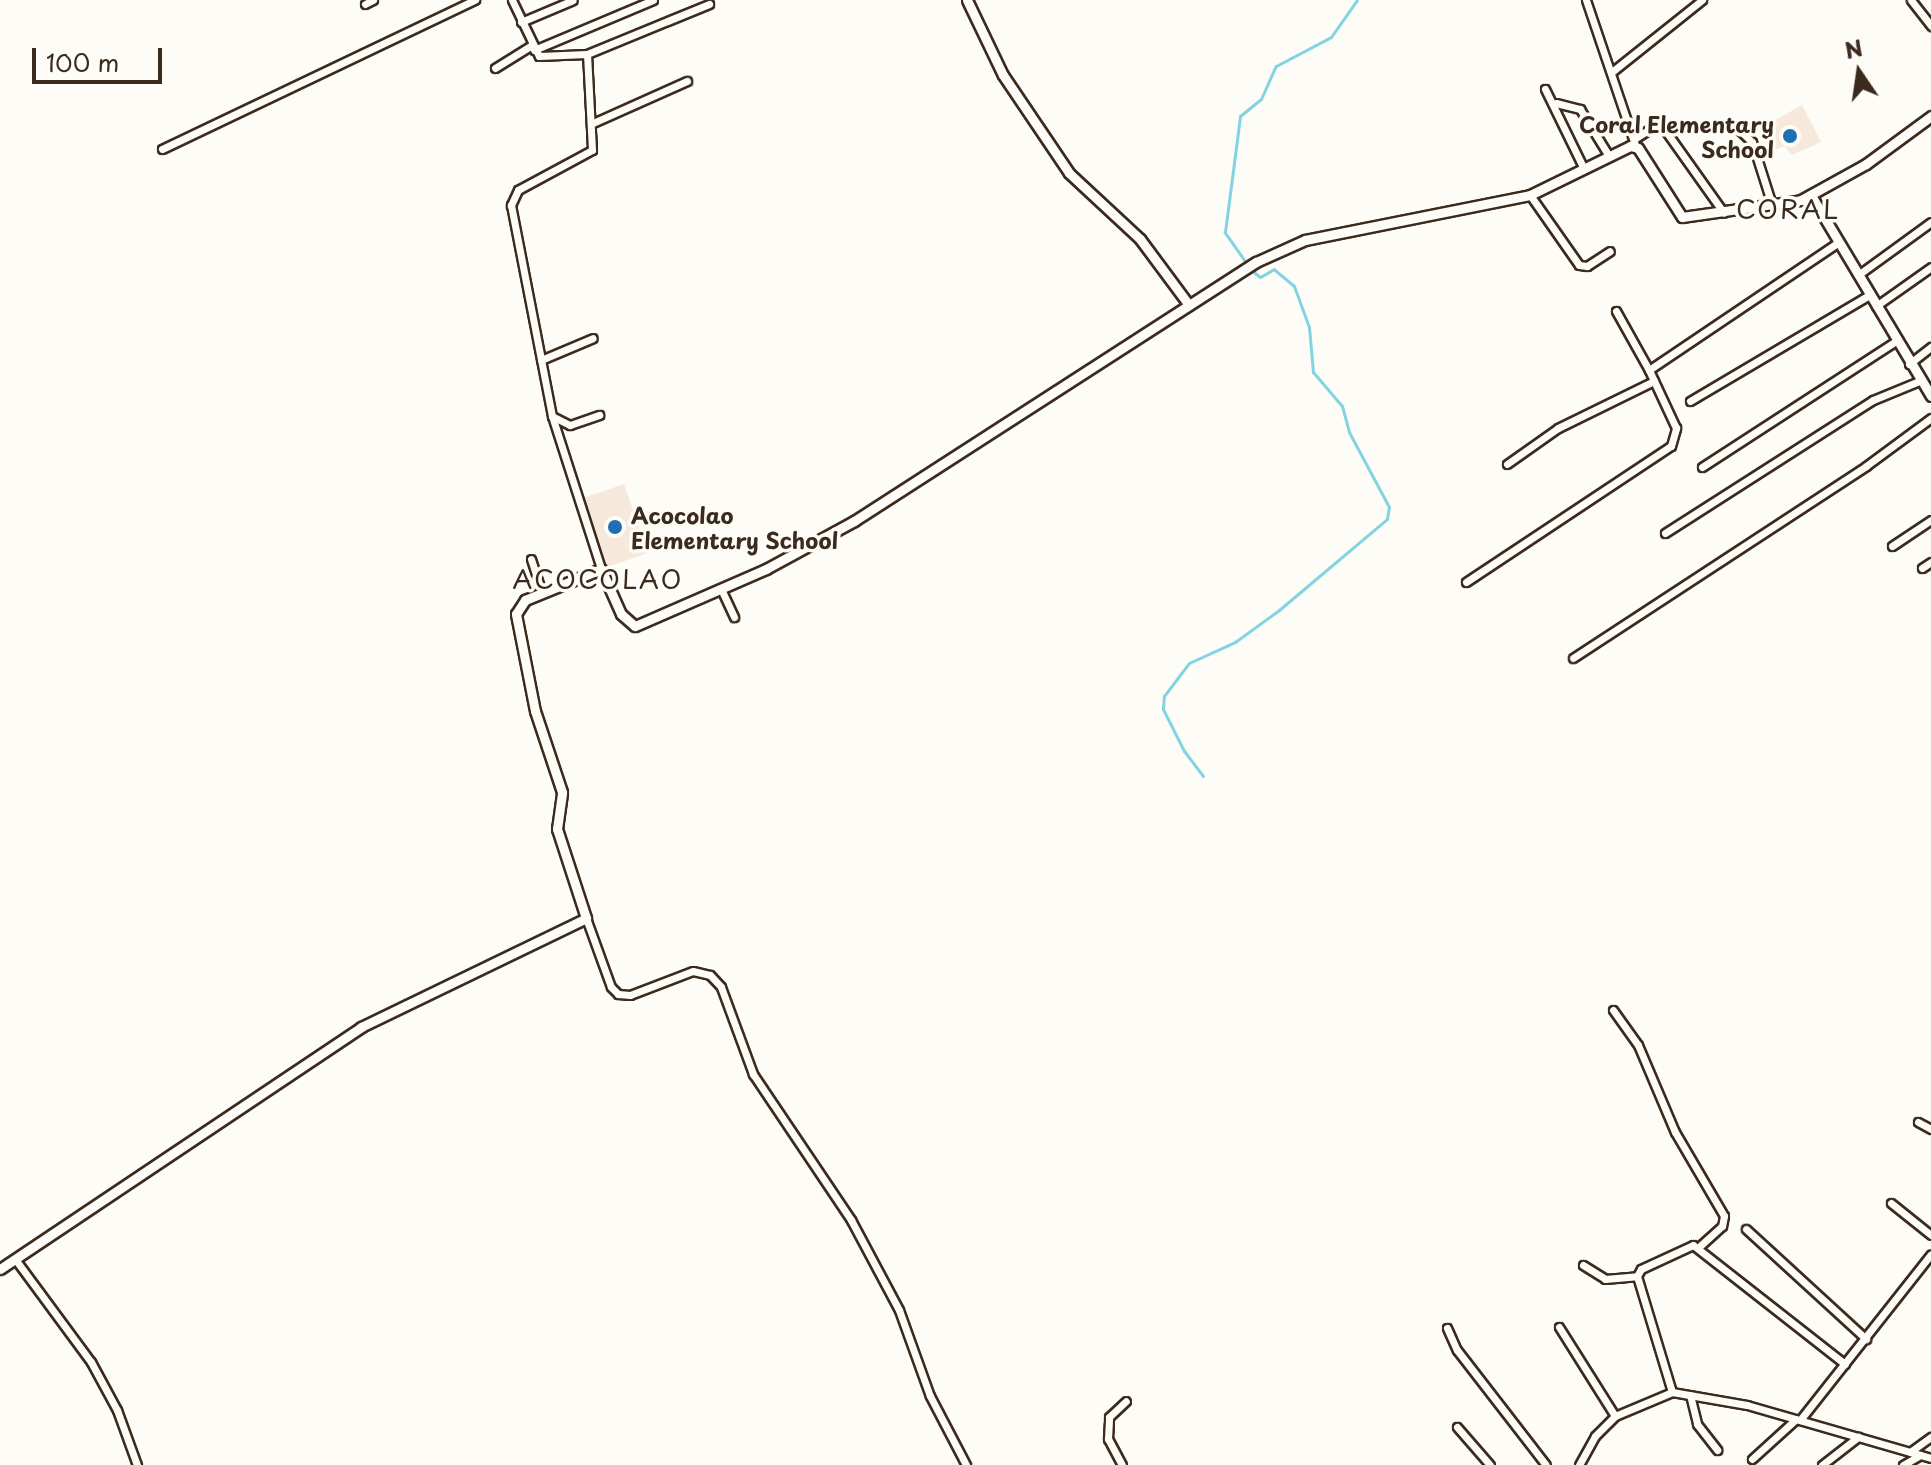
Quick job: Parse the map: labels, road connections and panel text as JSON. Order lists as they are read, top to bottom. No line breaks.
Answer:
{"districts":["CORAL","ACOCOLAO"],"places":["Coral Elementary School","Acocolao Elementary School"],"scale_bar":"100 m","north":"top"}
